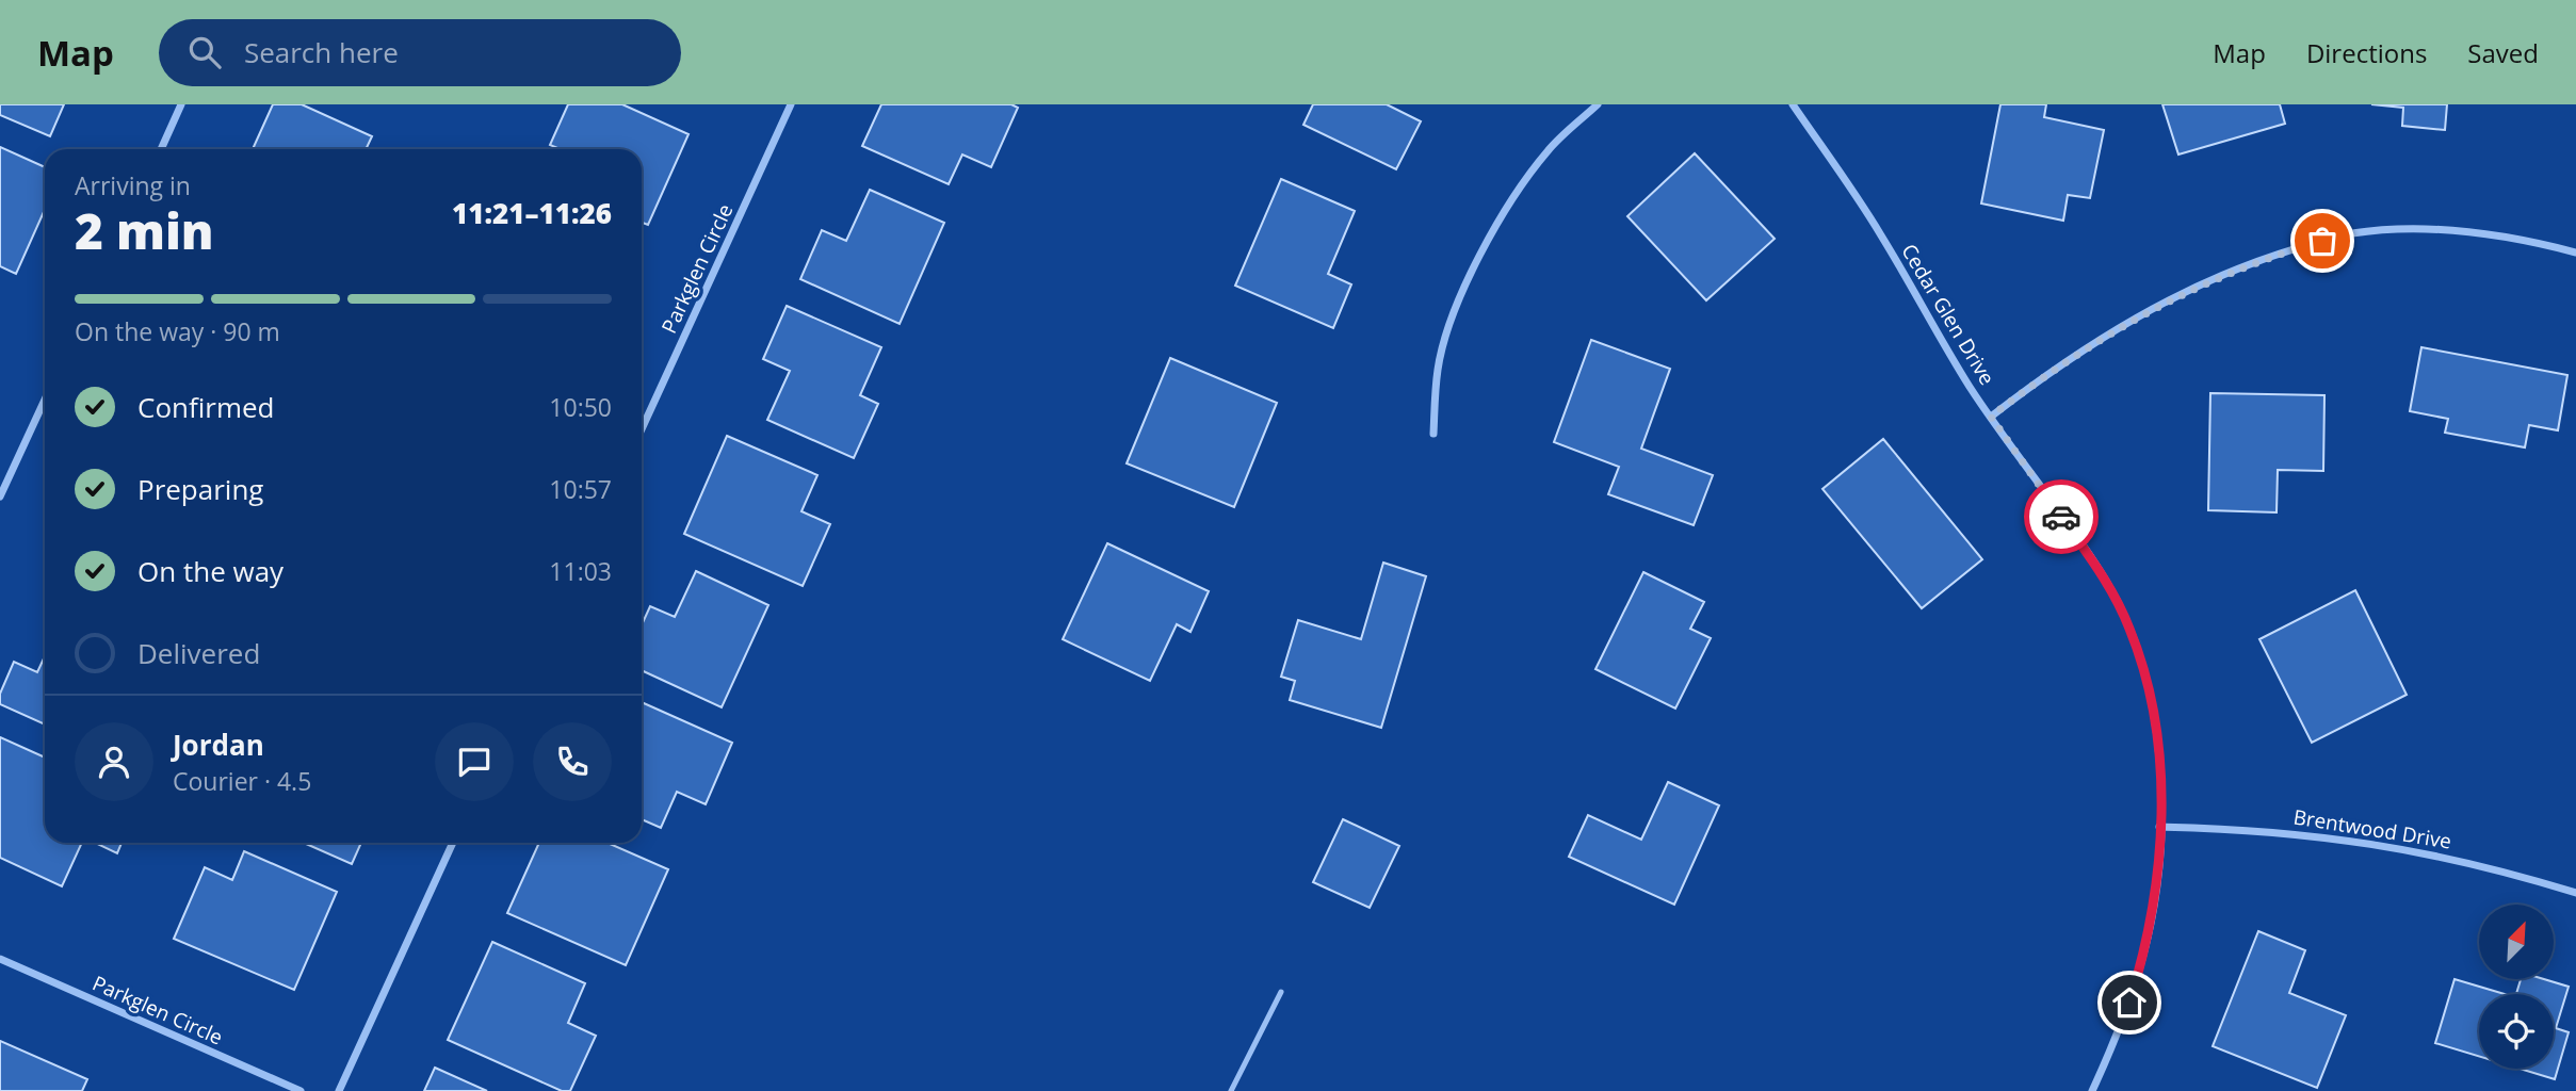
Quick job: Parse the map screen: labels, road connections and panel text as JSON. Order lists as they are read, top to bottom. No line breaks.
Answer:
{"streets":{"street":["Parkglen Circle","Cedar Glen Drive","Brentwood Drive"]},"crossings":[["Cedar Glen Drive","Brentwood Drive"]],"north":"top right","page":{"header":"Map","search":"Search here","nav":["Map","Directions","Saved"],"heading":["2 min","Arriving in","11:21–11:26"],"panel":["Jordan","Courier · 4.5"],"bar":"On the way · 90 m","list":[["Confirmed","10:50"],["Preparing","10:57"],["On the way","11:03"],"Delivered"]}}
